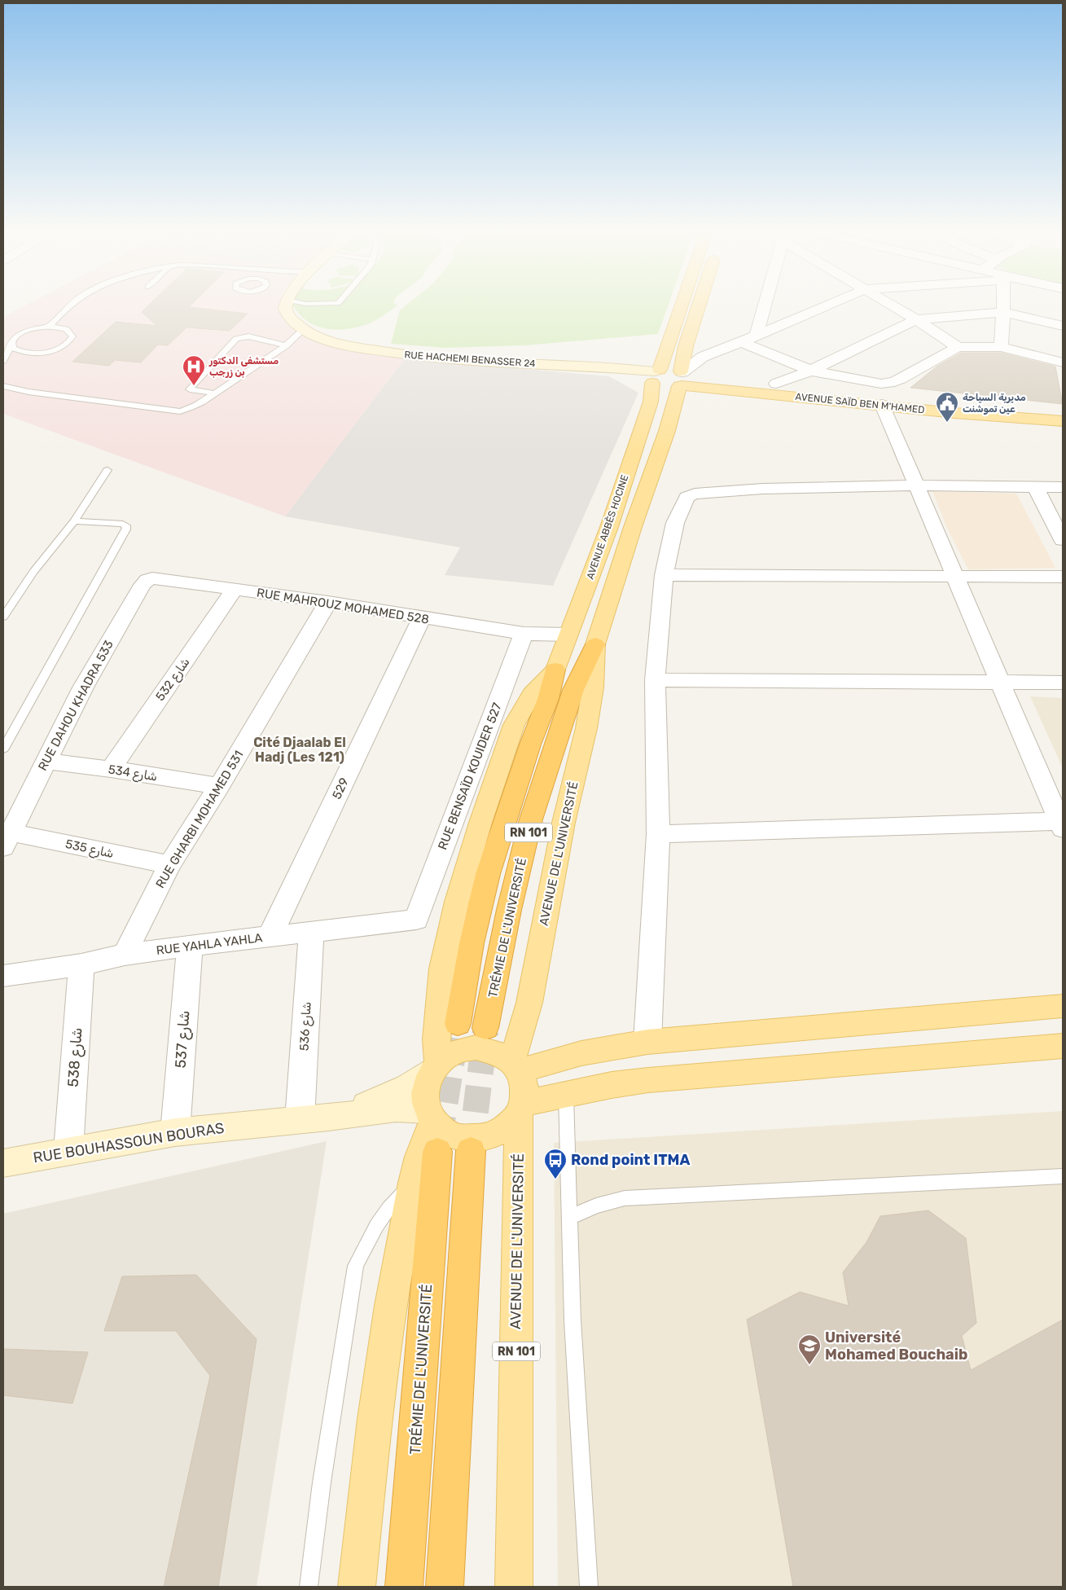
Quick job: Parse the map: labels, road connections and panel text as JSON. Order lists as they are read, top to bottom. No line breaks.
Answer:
{"streets":{"highway":["RN 101","TRÉMIE DE L'UNIVERSITÉ"],"main road":["RUE HACHEMI BENASSER 24","AVENUE SAÏD BEN M'HAMED","AVENUE ABBÈS HOCINE","AVENUE DE L'UNIVERSITÉ","RUE BOUHASSOUN BOURAS"],"street":["RUE MAHROUZ MOHAMED 528","532 شارع","RUE DAHOU KHADRA 533","534 شارع","RUE BENSAÏD KOUIDER 527","529","RUE GHARBI MOHAMED 531","535 شارع","RUE YAHLA YAHLA","شارع 536","537 شارع","538 شارع"]},"crossings":[["RUE HACHEMI BENASSER 24","AVENUE ABBÈS HOCINE"],["AVENUE SAÏD BEN M'HAMED","AVENUE ABBÈS HOCINE"],["AVENUE ABBÈS HOCINE","RUE MAHROUZ MOHAMED 528"],["AVENUE ABBÈS HOCINE","RN 101"],["AVENUE ABBÈS HOCINE","AVENUE DE L'UNIVERSITÉ"],["AVENUE ABBÈS HOCINE","TRÉMIE DE L'UNIVERSITÉ"],["RUE MAHROUZ MOHAMED 528","532 شارع"],["RUE MAHROUZ MOHAMED 528","RUE DAHOU KHADRA 533"],["RUE MAHROUZ MOHAMED 528","RUE BENSAÏD KOUIDER 527"],["RUE MAHROUZ MOHAMED 528","529"],["RUE MAHROUZ MOHAMED 528","RUE GHARBI MOHAMED 531"],["532 شارع","534 شارع"],["RUE DAHOU KHADRA 533","534 شارع"],["RUE DAHOU KHADRA 533","535 شارع"],["534 شارع","RUE GHARBI MOHAMED 531"],["RUE BENSAÏD KOUIDER 527","RUE YAHLA YAHLA"],["529","RUE YAHLA YAHLA"],["RUE GHARBI MOHAMED 531","535 شارع"],["RUE GHARBI MOHAMED 531","RUE YAHLA YAHLA"],["AVENUE DE L'UNIVERSITÉ","TRÉMIE DE L'UNIVERSITÉ"],["AVENUE DE L'UNIVERSITÉ","RUE BOUHASSOUN BOURAS"],["TRÉMIE DE L'UNIVERSITÉ","RUE BOUHASSOUN BOURAS"],["RUE YAHLA YAHLA","شارع 536"],["RUE YAHLA YAHLA","537 شارع"],["RUE YAHLA YAHLA","538 شارع"],["شارع 536","RUE BOUHASSOUN BOURAS"],["537 شارع","RUE BOUHASSOUN BOURAS"],["538 شارع","RUE BOUHASSOUN BOURAS"]],"districts":["Cité Djaalab El Hadj (Les 121)"],"places":{"hospital":["مستشفى الدكتور بن زرجب"],"public building":["مديرية السياحة عين تموشنت"],"bus stop":["Rond point ITMA"],"school or university":["Université Mohamed Bouchaib"]}}
